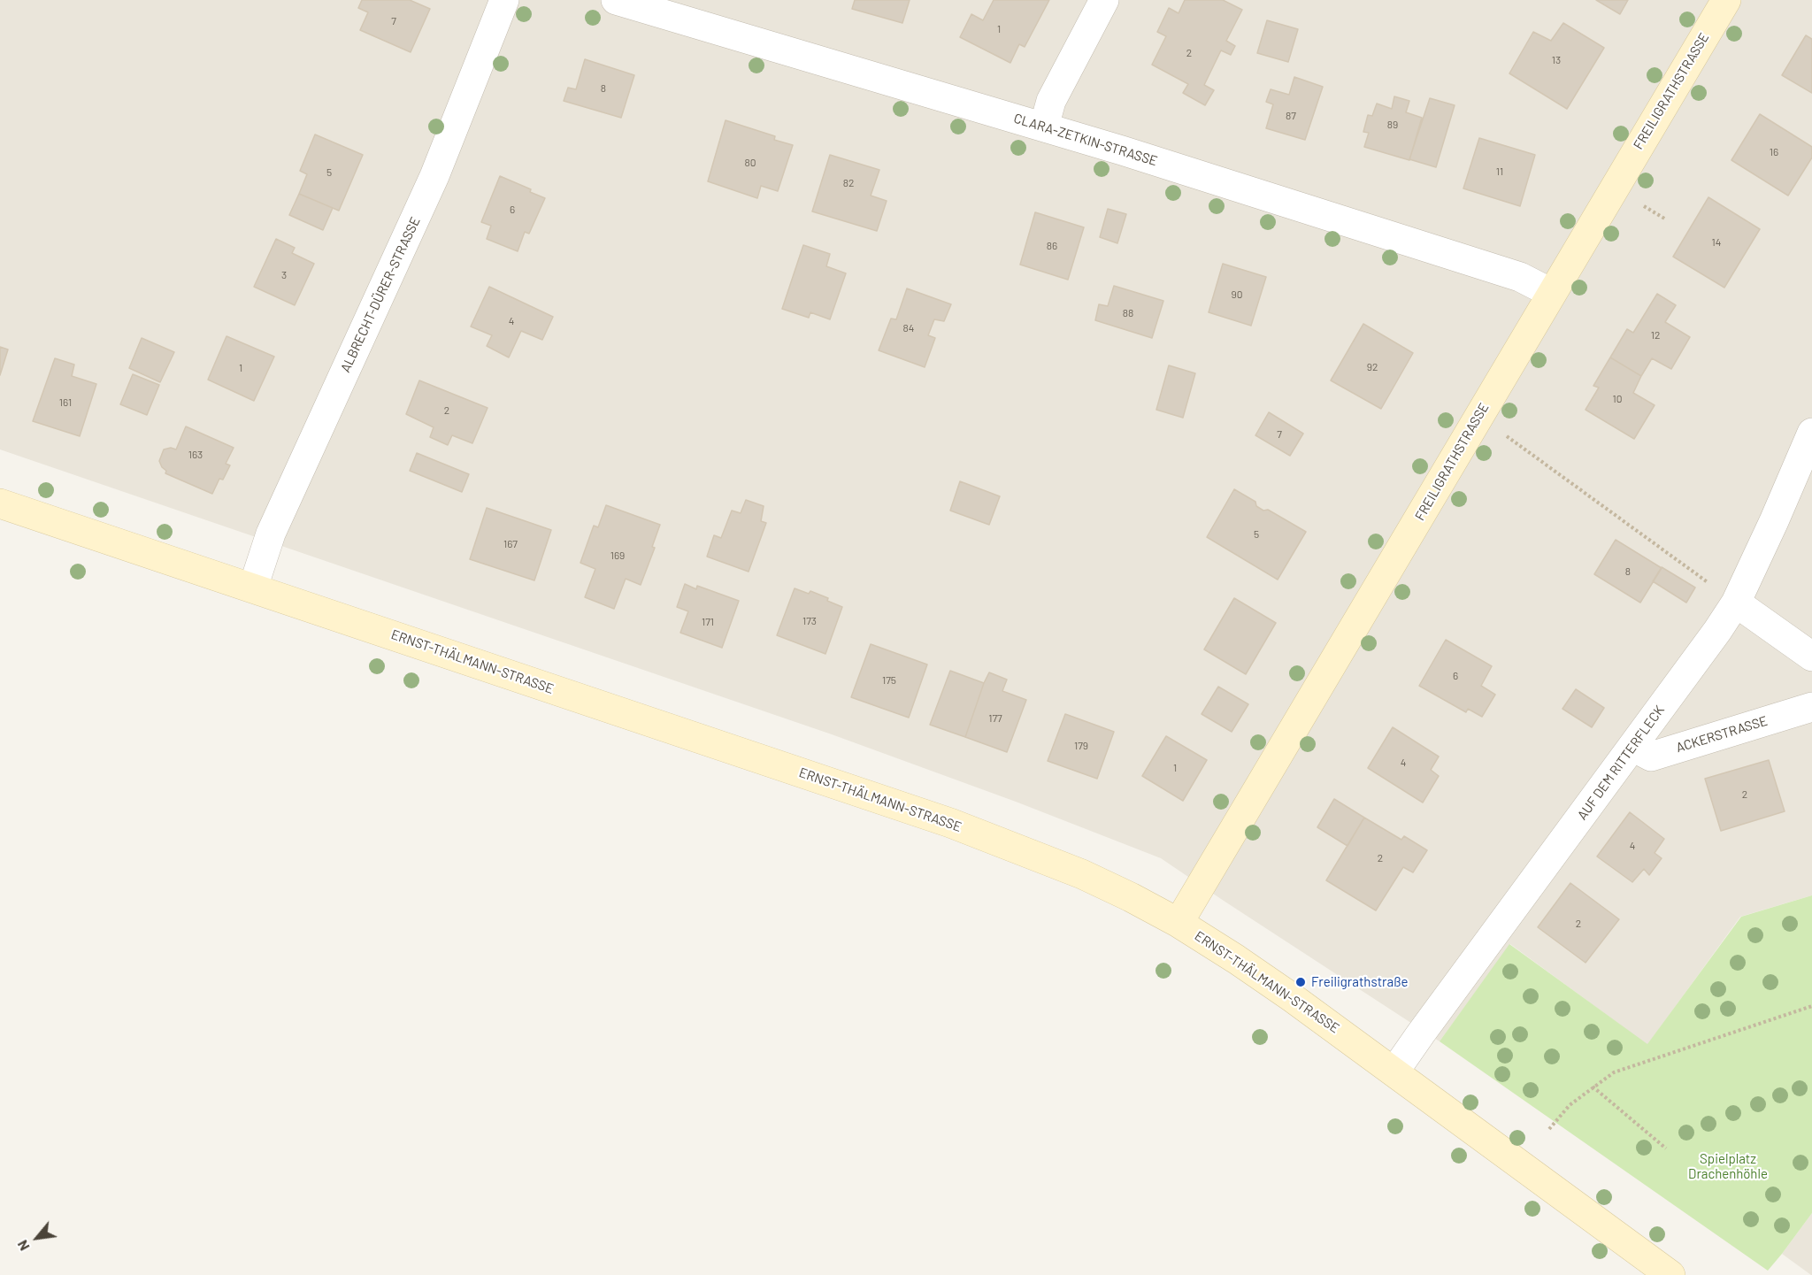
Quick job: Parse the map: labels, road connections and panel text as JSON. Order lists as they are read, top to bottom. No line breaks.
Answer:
{"streets":{"street":["FREILIGRATHSTRASSE","CLARA-ZETKIN-STRASSE","ALBRECHT-DÜRER-STRASSE","ERNST-THÄLMANN-STRASSE","ACKERSTRASSE","AUF DEM RITTERFLECK"]},"crossings":[["FREILIGRATHSTRASSE","CLARA-ZETKIN-STRASSE"],["FREILIGRATHSTRASSE","ERNST-THÄLMANN-STRASSE"],["ALBRECHT-DÜRER-STRASSE","ERNST-THÄLMANN-STRASSE"],["ERNST-THÄLMANN-STRASSE","AUF DEM RITTERFLECK"],["ACKERSTRASSE","AUF DEM RITTERFLECK"]],"parks":["Spielplatz Drachenhöhle"],"places":["Freiligrathstraße"],"house_numbers":["7","1","2","13","8","87","89","16","80","11","5","82","6","14","86","3","90","88","4","84","12","92","1","10","161","2","7","163","5","167","169","8","173","171","6","175","177","179","4","1","2","4","2","2"],"north":"bottom left"}
